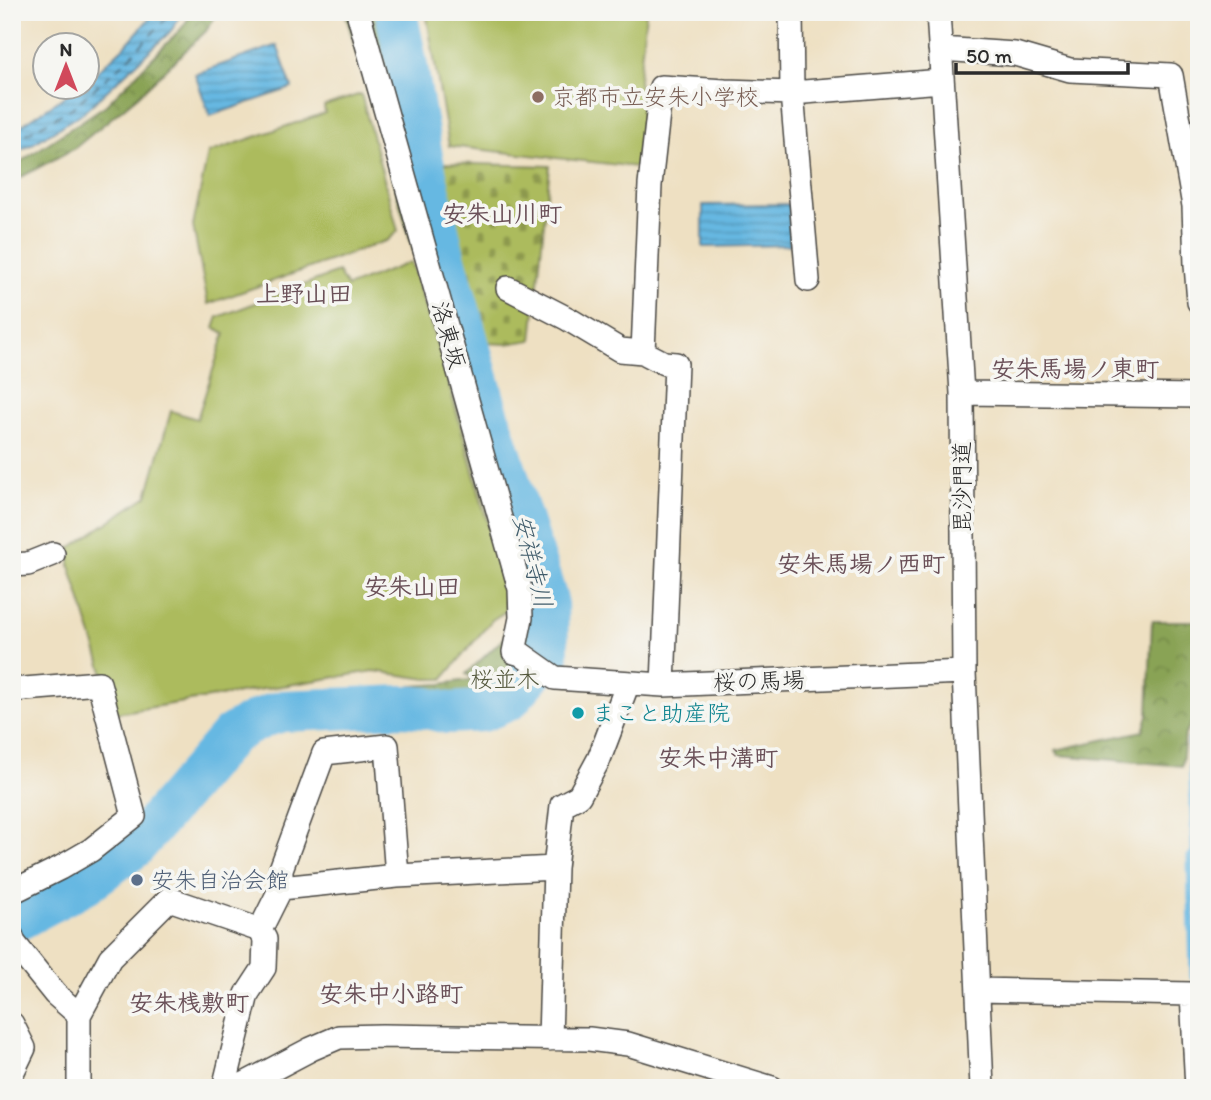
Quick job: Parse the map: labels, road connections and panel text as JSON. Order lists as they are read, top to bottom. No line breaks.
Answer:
{"streets":{"street":["洛東坂","毘沙門道","桜の馬場"]},"crossings":[["洛東坂","桜の馬場"],["毘沙門道","桜の馬場"]],"districts":["安朱山川町","上野山田","安朱馬場ノ東町","安朱馬場ノ西町","安朱山田","安朱中溝町","安朱中小路町","安朱桟敷町"],"water":["安祥寺川"],"parks":["桜並木"],"places":["京都市立安朱小学校","まこと助産院","安朱自治会館"],"scale_bar":"50 m","north":"top"}
